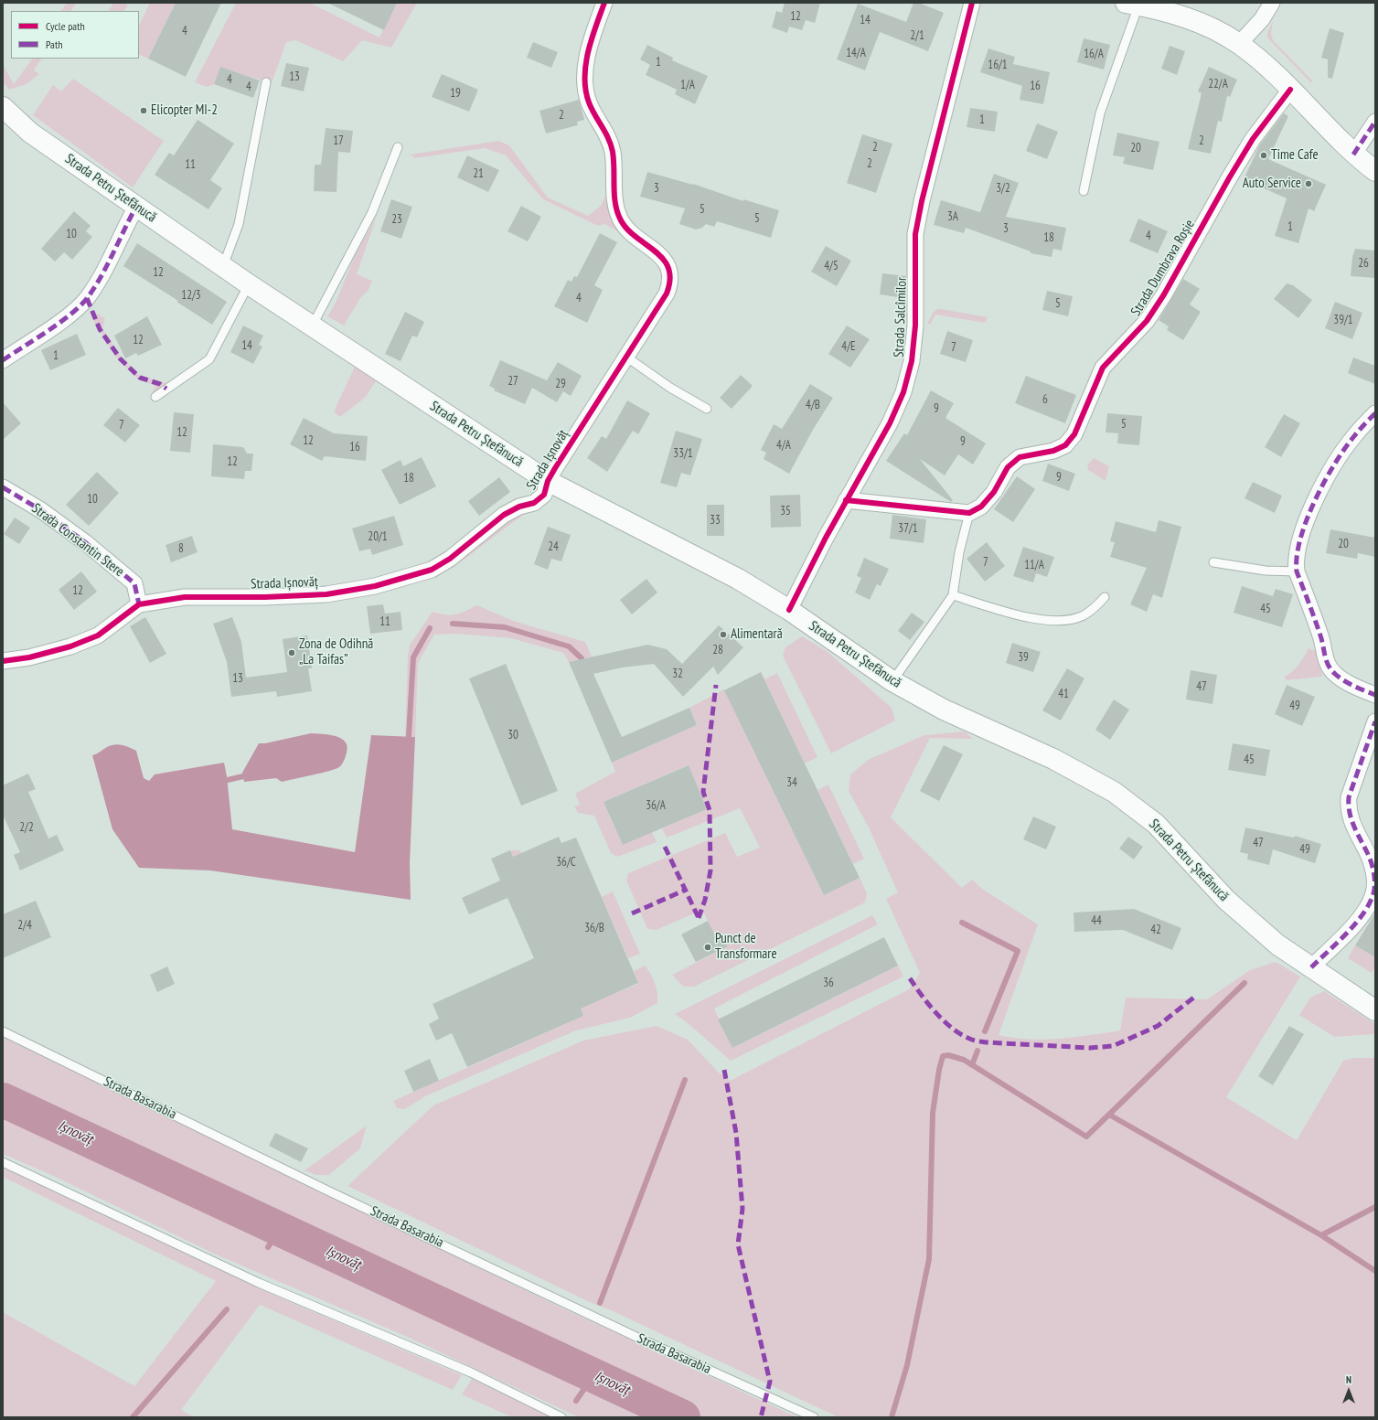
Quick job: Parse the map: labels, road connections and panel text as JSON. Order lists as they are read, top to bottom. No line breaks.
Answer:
{"streets":{"main road":["Strada Petru Ștefănucă"],"street":["Strada Dumbrava Roșie","Strada Salcîmilor","Strada Ișnovăț","Strada Constantin Stere"],"lane":["Strada Basarabia"]},"crossings":[["Strada Petru Ștefănucă","Strada Salcîmilor"],["Strada Petru Ștefănucă","Strada Ișnovăț"],["Strada Ișnovăț","Strada Constantin Stere"]],"water":["Ișnovăț"],"places":["Elicopter MI-2","Time Cafe","Auto Service","Alimentară","Zona de Odihnă „La Taifas”","Punct de Transformare"],"house_numbers":["12","14","4","2/1","14/A","16/A","1","16/1","13","4","22/A","1/A","16","4","19","2","1","17","2","2","20","2","11","21","3","3/2","5","3A","5","23","1","3","10","4","18","26","4/5","12","12/3","4","5","39/1","12","14","4/E","7","1","27","29","6","4/B","9","5","7","12","12","9","4/A","16","33/1","12","9","18","10","35","33","37/1","20/1","20","24","8","7","11/A","12","45","11","28","39","32","13","47","41","49","30","45","34","36/A","2/2","47","49","36/C","44","2/4","36/B","42","36"],"legend":["Cycle path","Path"],"north":"top"}
